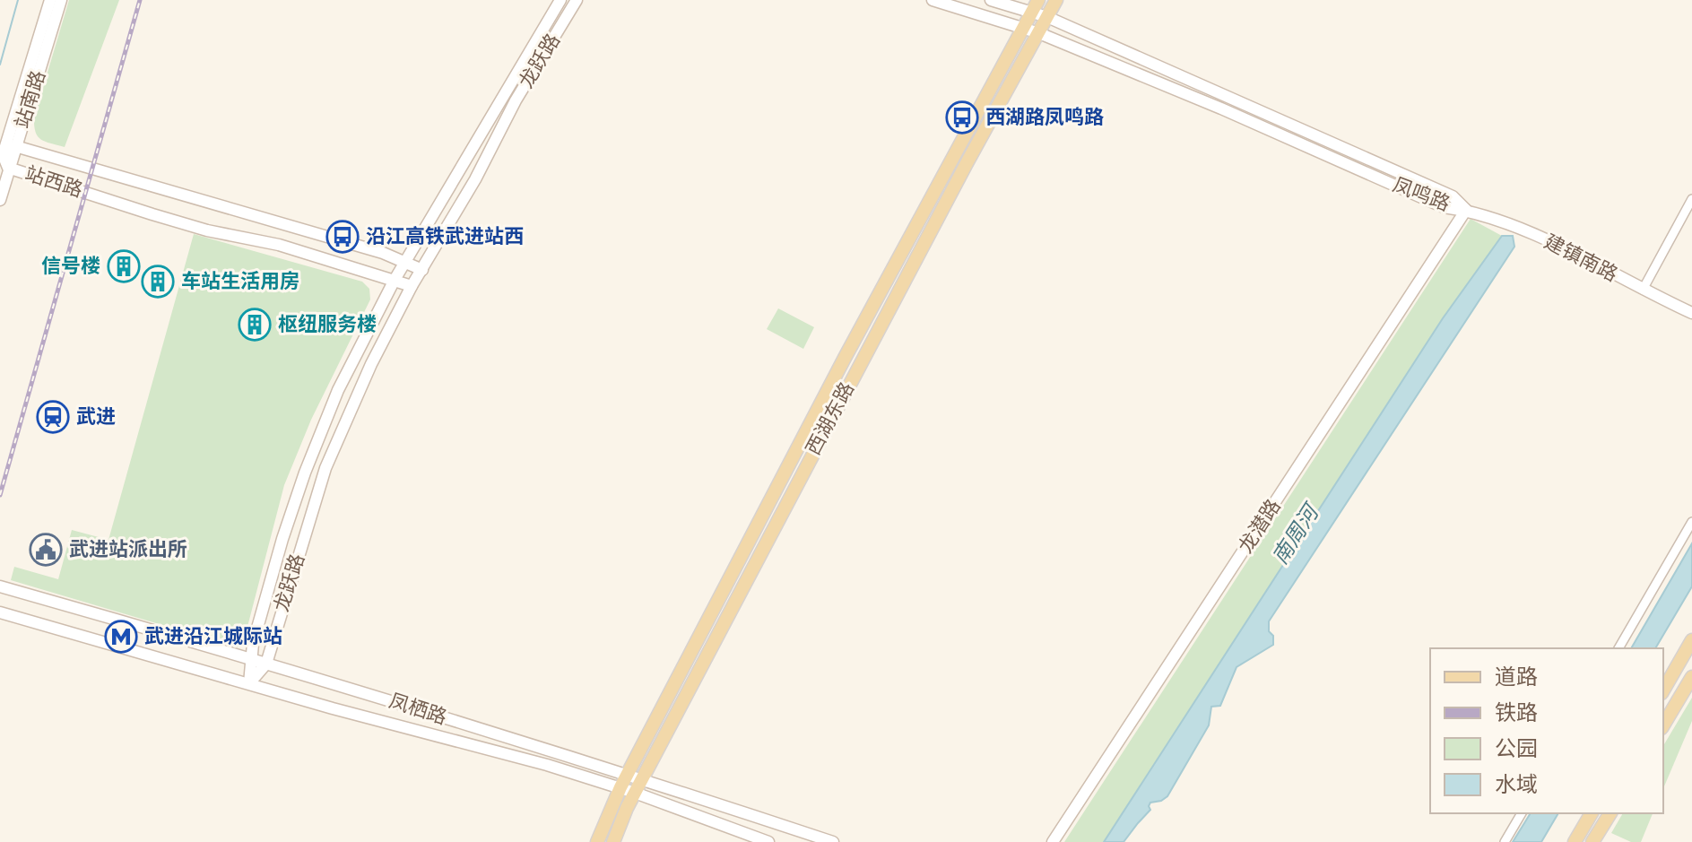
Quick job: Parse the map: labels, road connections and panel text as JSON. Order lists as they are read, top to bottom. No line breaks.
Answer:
{"streets":{"main road":["西湖东路"],"street":["龙跃路","站南路","站西路","凤鸣路","建镇南路","龙潜路","凤栖路"]},"crossings":[["龙跃路","站西路"],["龙跃路","凤栖路"],["站南路","站西路"],["凤鸣路","建镇南路"],["凤鸣路","西湖东路"],["凤鸣路","龙潜路"],["建镇南路","龙潜路"],["西湖东路","凤栖路"]],"water":["南周河"],"places":{"bus stop":["西湖路凤鸣路","沿江高铁武进站西"],"building":["信号楼","车站生活用房","枢纽服务楼"],"station":["武进"],"public building":["武进站派出所"],"metro station":["武进沿江城际站"]},"legend":["道路","铁路","公园","水域"]}
